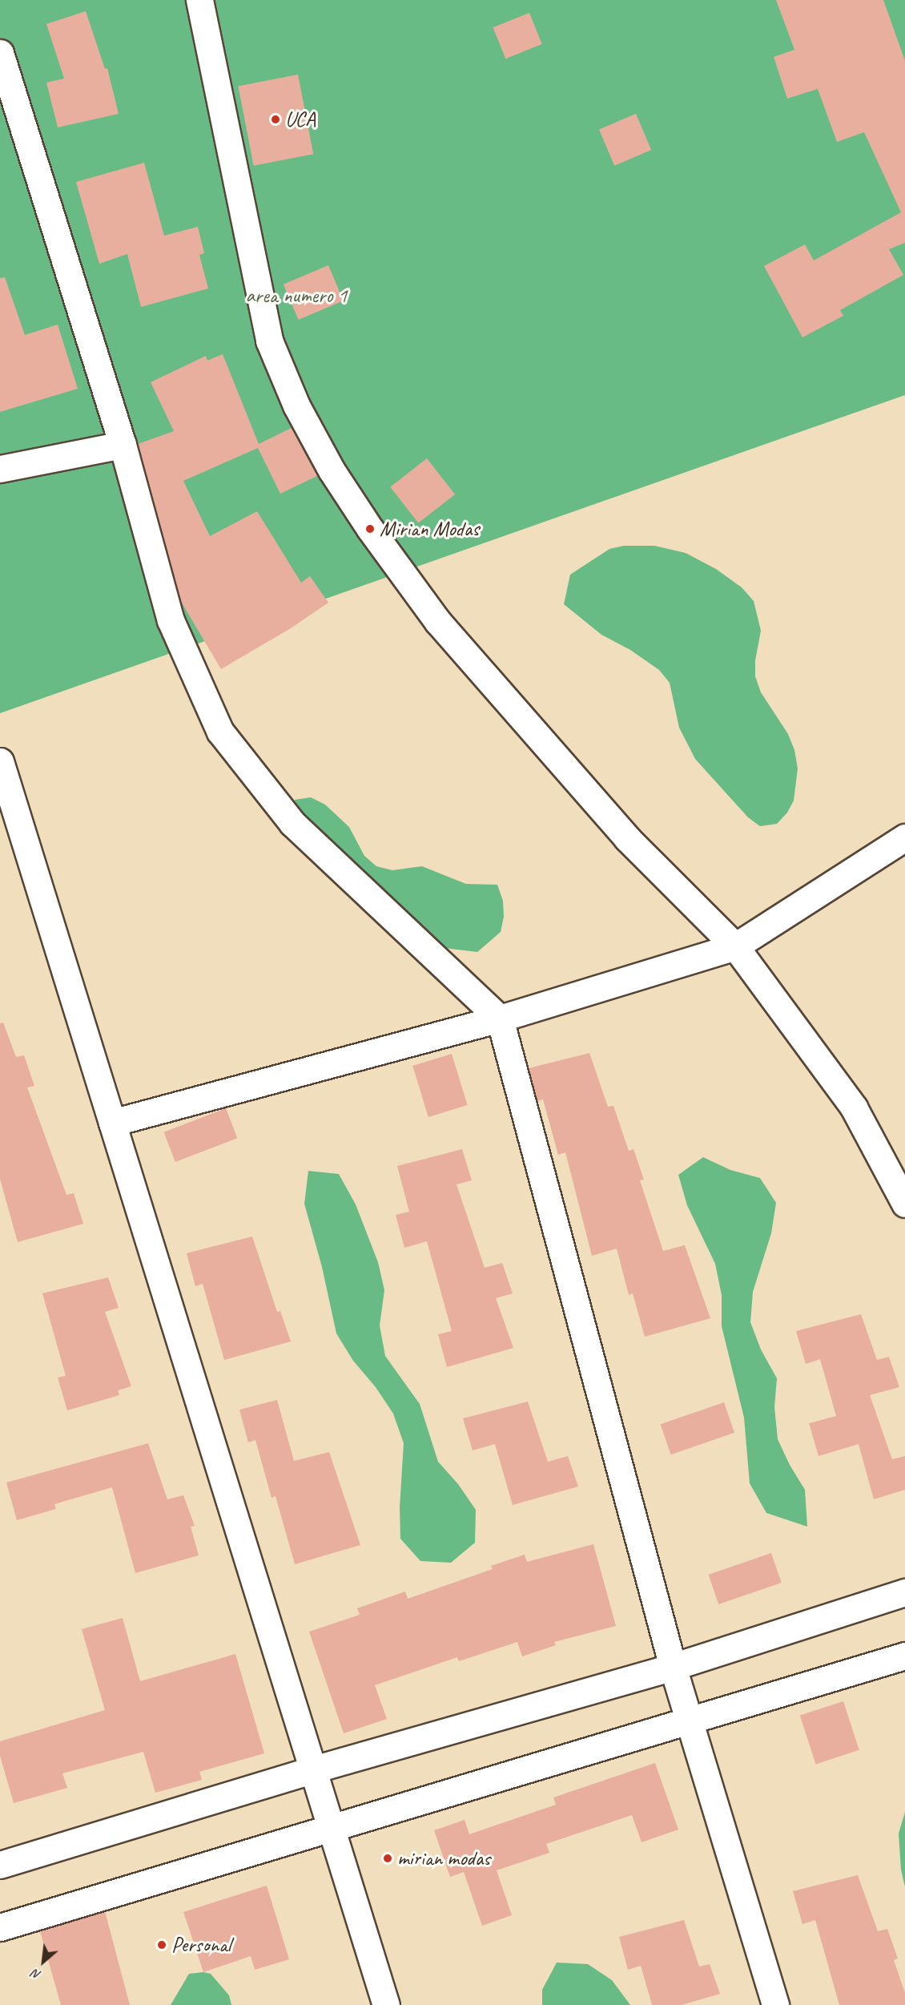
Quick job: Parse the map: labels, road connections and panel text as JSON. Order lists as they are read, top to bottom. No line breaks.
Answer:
{"parks":["area numero 1"],"places":["UCA","Mirian Modas","mirian modas","Personal"],"north":"bottom left"}
